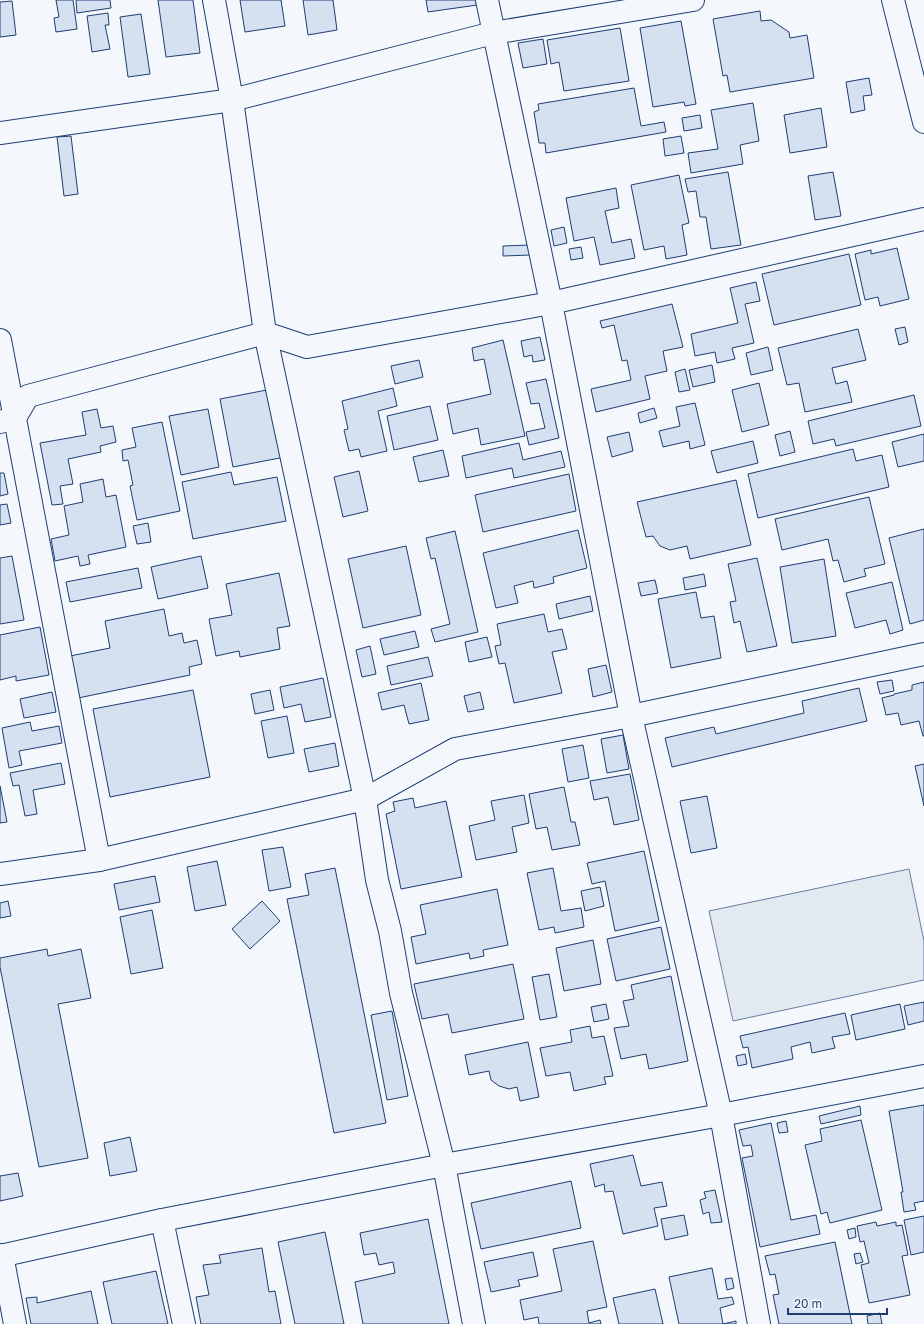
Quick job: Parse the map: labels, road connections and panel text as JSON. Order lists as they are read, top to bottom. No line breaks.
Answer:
{"scale_bar":"20 m"}
